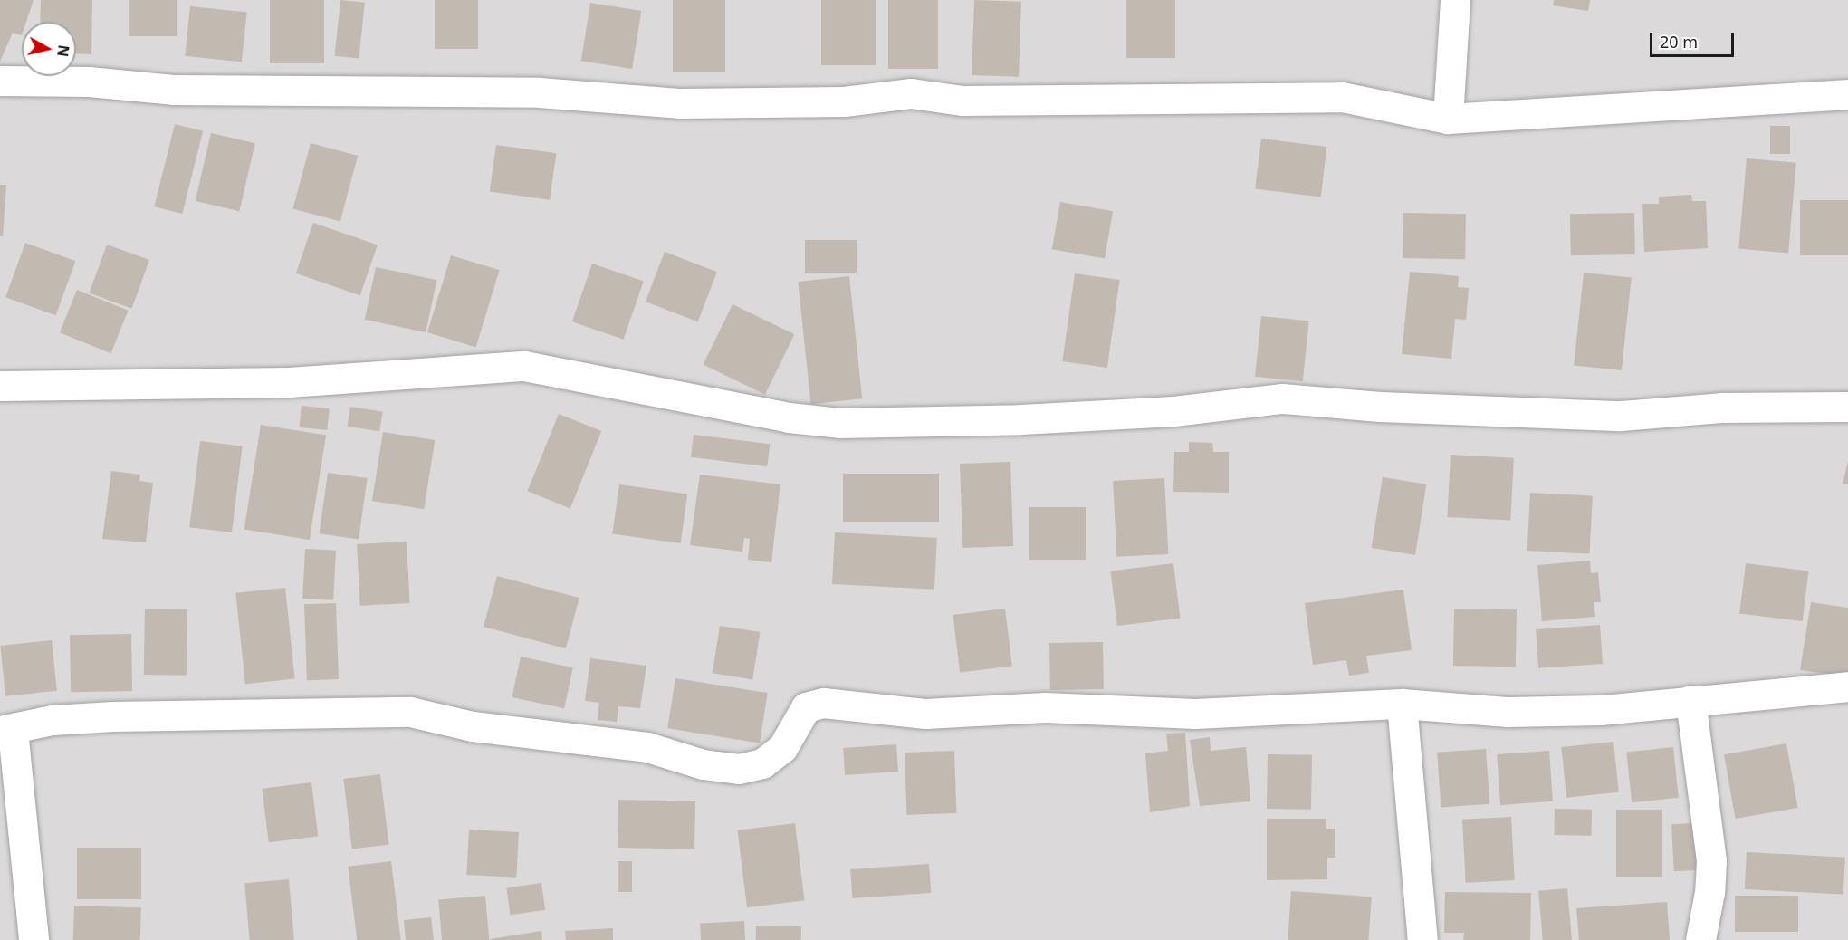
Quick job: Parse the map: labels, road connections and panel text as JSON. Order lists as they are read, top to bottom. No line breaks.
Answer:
{"scale_bar":"20 m","north":"right"}
